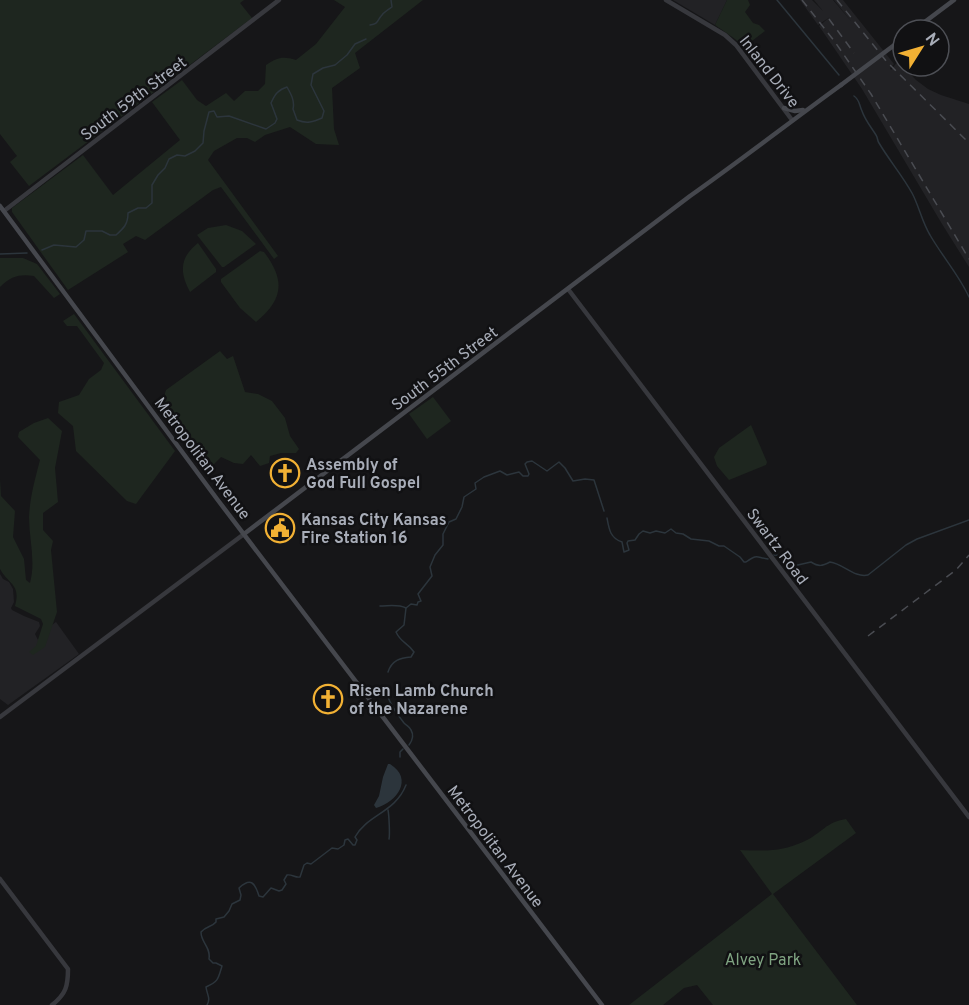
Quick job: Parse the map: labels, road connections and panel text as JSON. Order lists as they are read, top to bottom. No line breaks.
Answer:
{"streets":{"main road":["South 55th Street","Metropolitan Avenue"],"street":["Inland Drive","South 59th Street","Swartz Road"]},"crossings":[["Inland Drive","South 55th Street"],["South 59th Street","Metropolitan Avenue"],["South 55th Street","Metropolitan Avenue"],["South 55th Street","Swartz Road"]],"parks":["Alvey Park"],"places":{"church":["Assembly of God Full Gospel","Risen Lamb Church of the Nazarene"],"public building":["Kansas City Kansas Fire Station 16"]},"north":"top right"}
